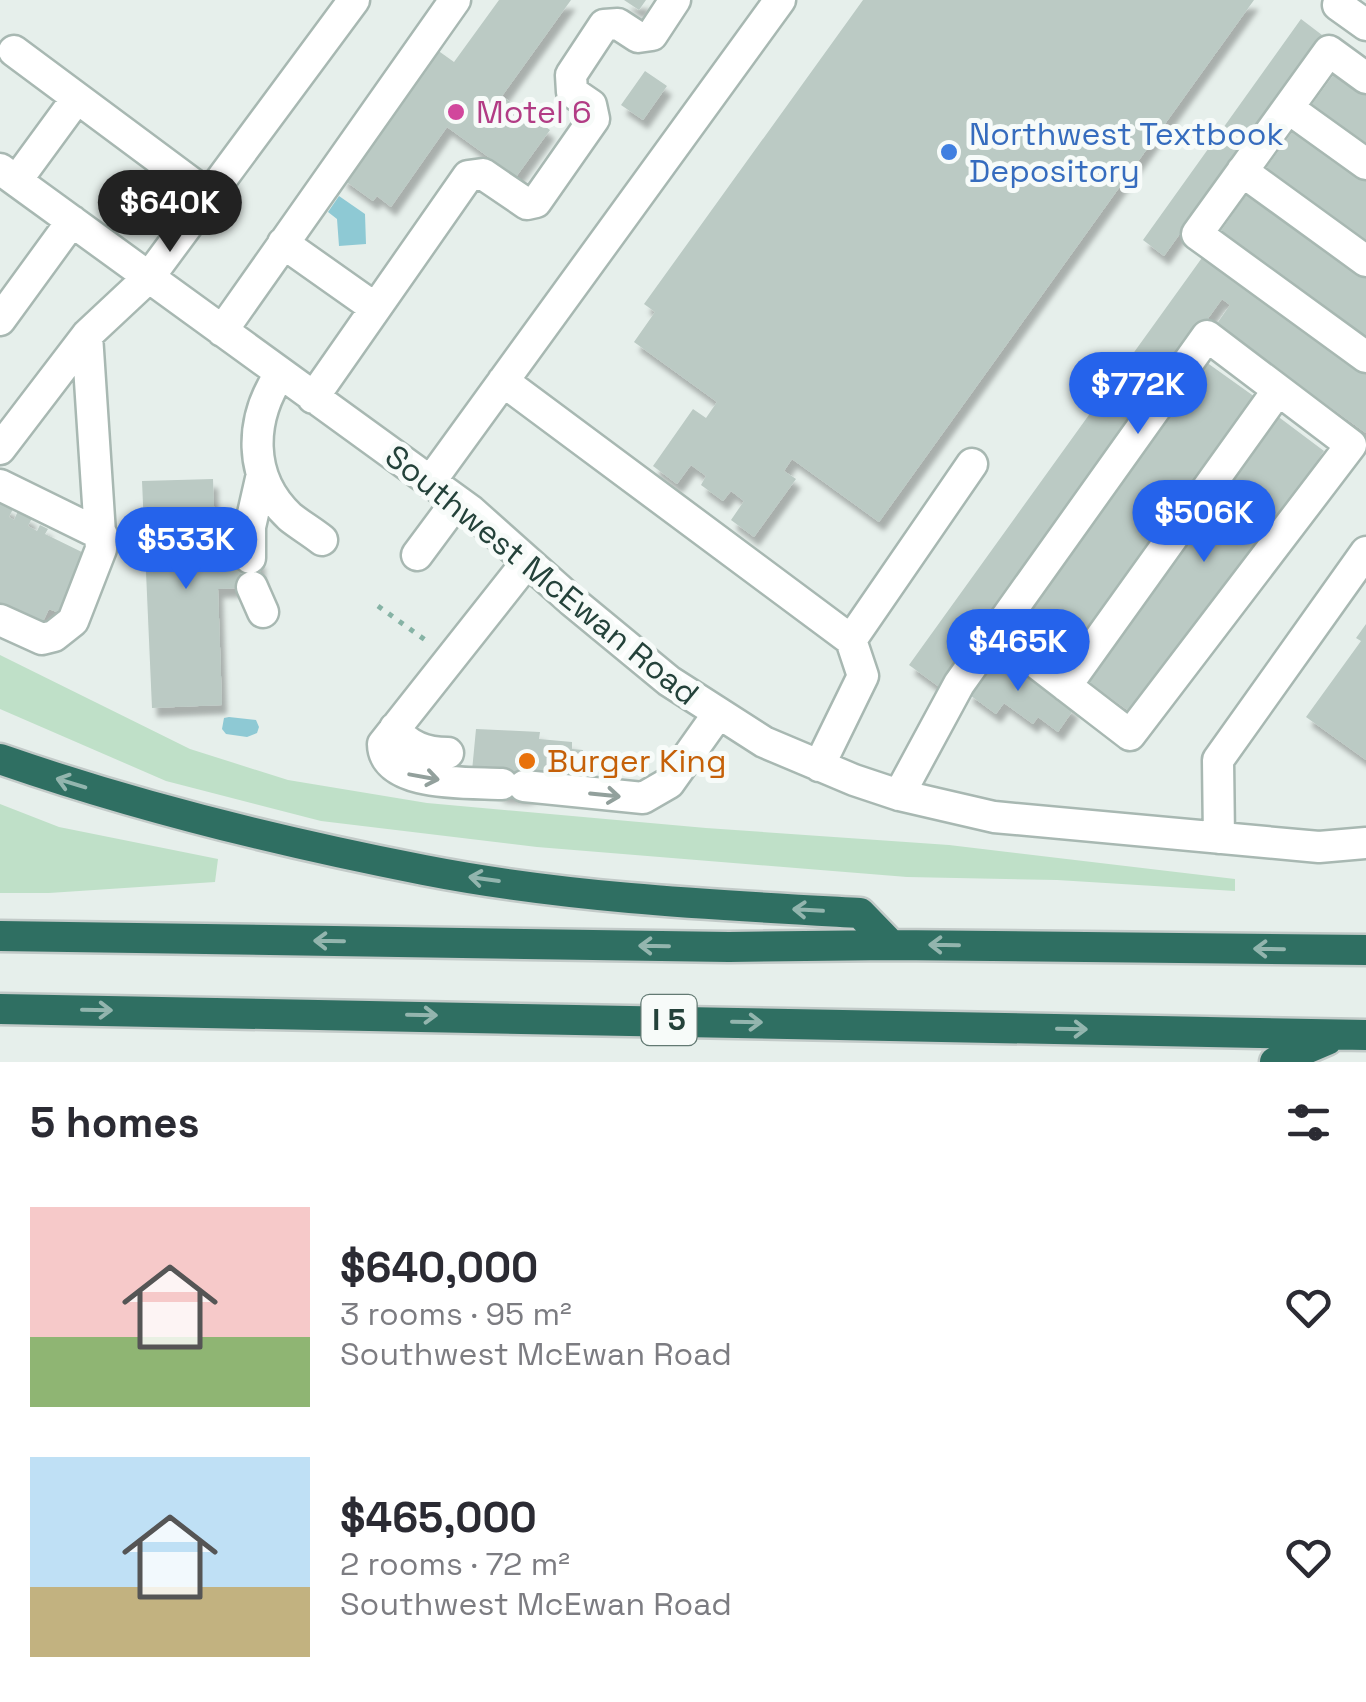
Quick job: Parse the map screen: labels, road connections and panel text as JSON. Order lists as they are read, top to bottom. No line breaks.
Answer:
{"streets":{"highway":["I 5"],"street":["Southwest McEwan Road"]},"places":["Motel 6","Northwest Textbook Depository","Burger King"],"page":{"price":["$640K","$772K","$506K","$533K","$465K"],"heading":"5 homes","list":[{"name":"$640,000","note":"3 rooms · 95 m² · Southwest McEwan Road"},{"name":"$465,000","note":"2 rooms · 72 m² · Southwest McEwan Road"}]}}
